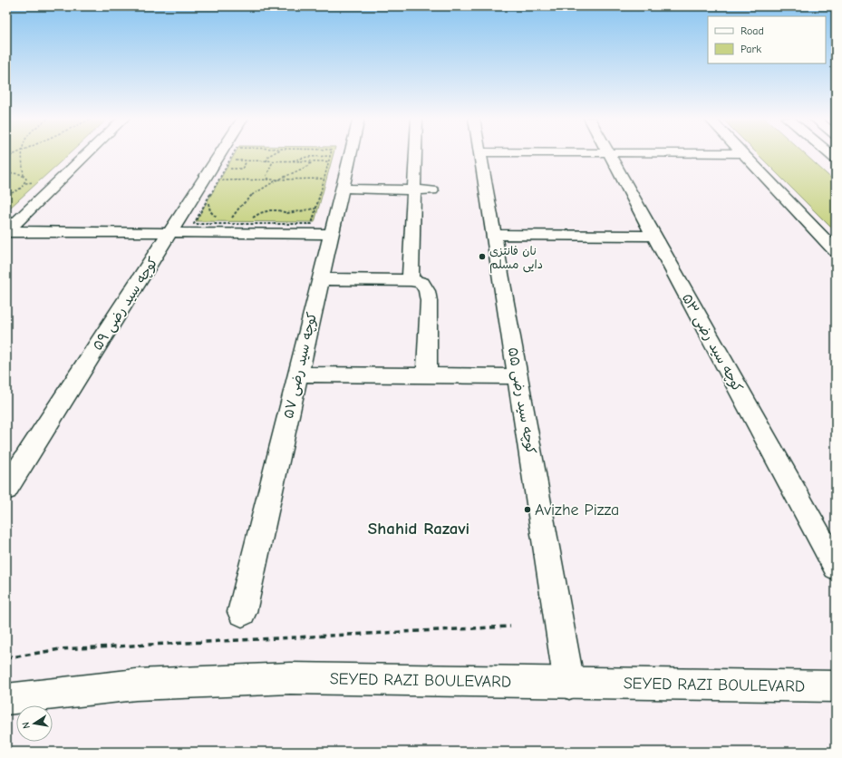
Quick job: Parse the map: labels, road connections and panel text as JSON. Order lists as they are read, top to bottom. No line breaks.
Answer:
{"streets":{"street":["کوچه سید رضی ۵۹","کوچه سید رضی ۵۳","کوچه سید رضی ۵۷","کوچه سید رضی ۵۵","SEYED RAZI BOULEVARD"]},"crossings":[["کوچه سید رضی ۵۵","SEYED RAZI BOULEVARD"]],"districts":["Shahid Razavi"],"places":["نان فانتزی دایی مسلم","Avizhe Pizza"],"legend":["Road","Park"],"north":"left"}
